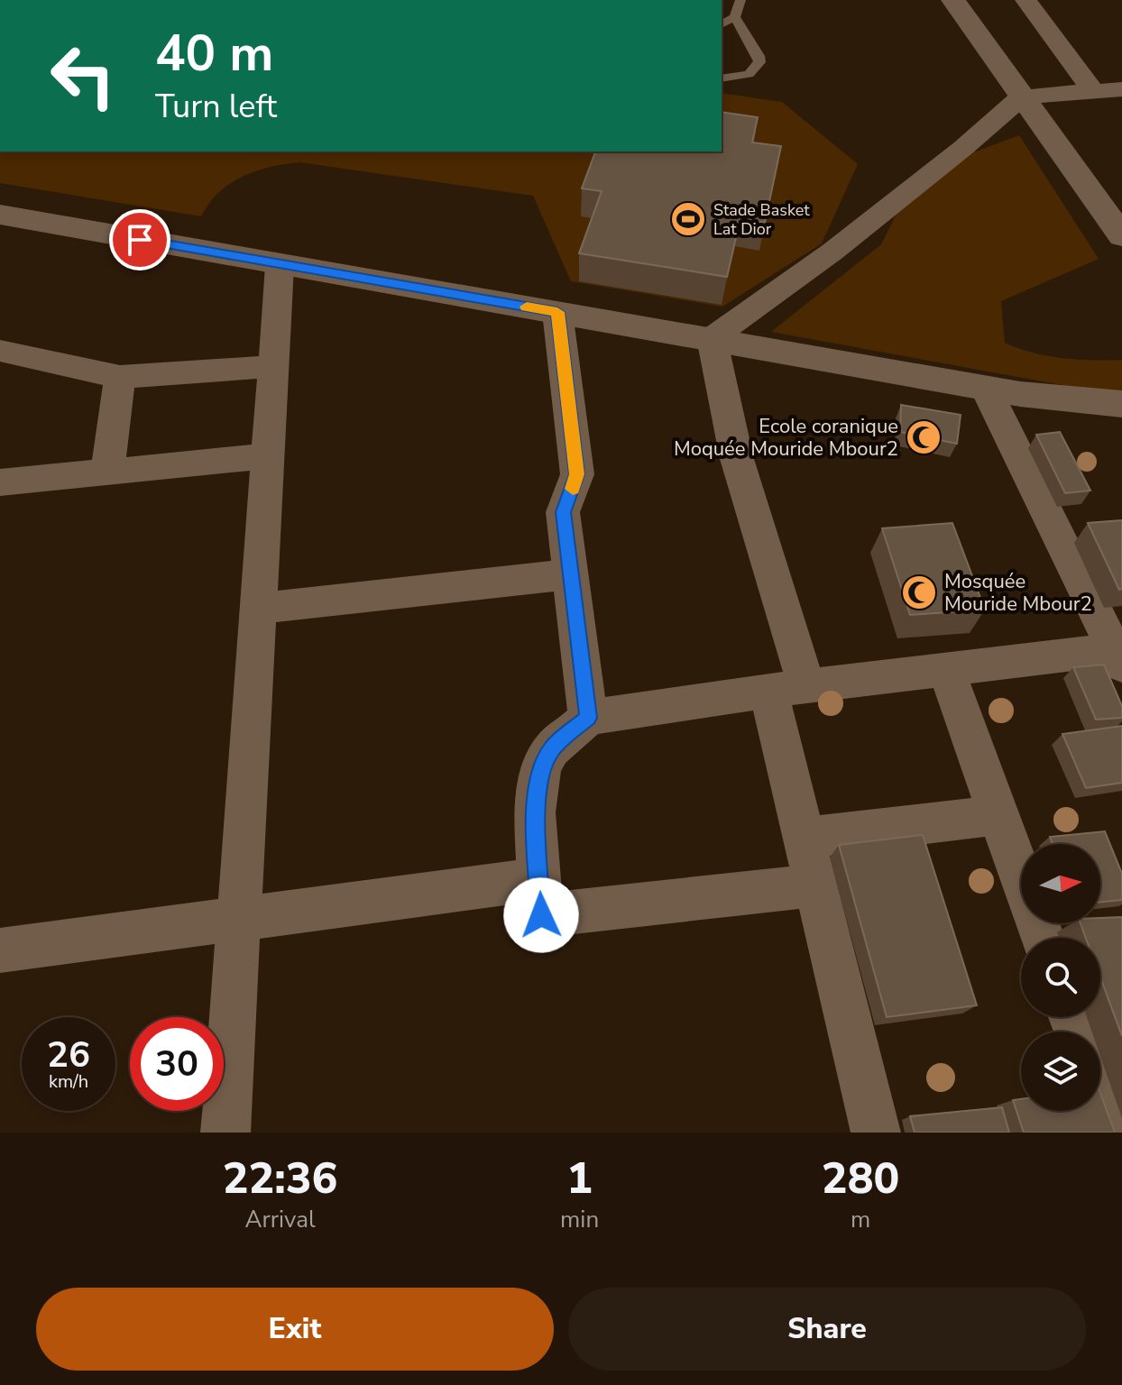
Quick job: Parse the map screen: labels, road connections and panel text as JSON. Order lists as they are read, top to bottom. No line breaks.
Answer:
{"places":{"sports":["Stade Basket Lat Dior"],"mosque":["Ecole coranique Moquée Mouride Mbour2","Mosquée Mouride Mbour2"]},"north":"right","page":{"turn":["40 m","Turn left"],"speed":"26 km/h","limit":"30","eta":["22:36","Arrival","1","min","280","m"],"buttons":["Exit","Share"]}}
